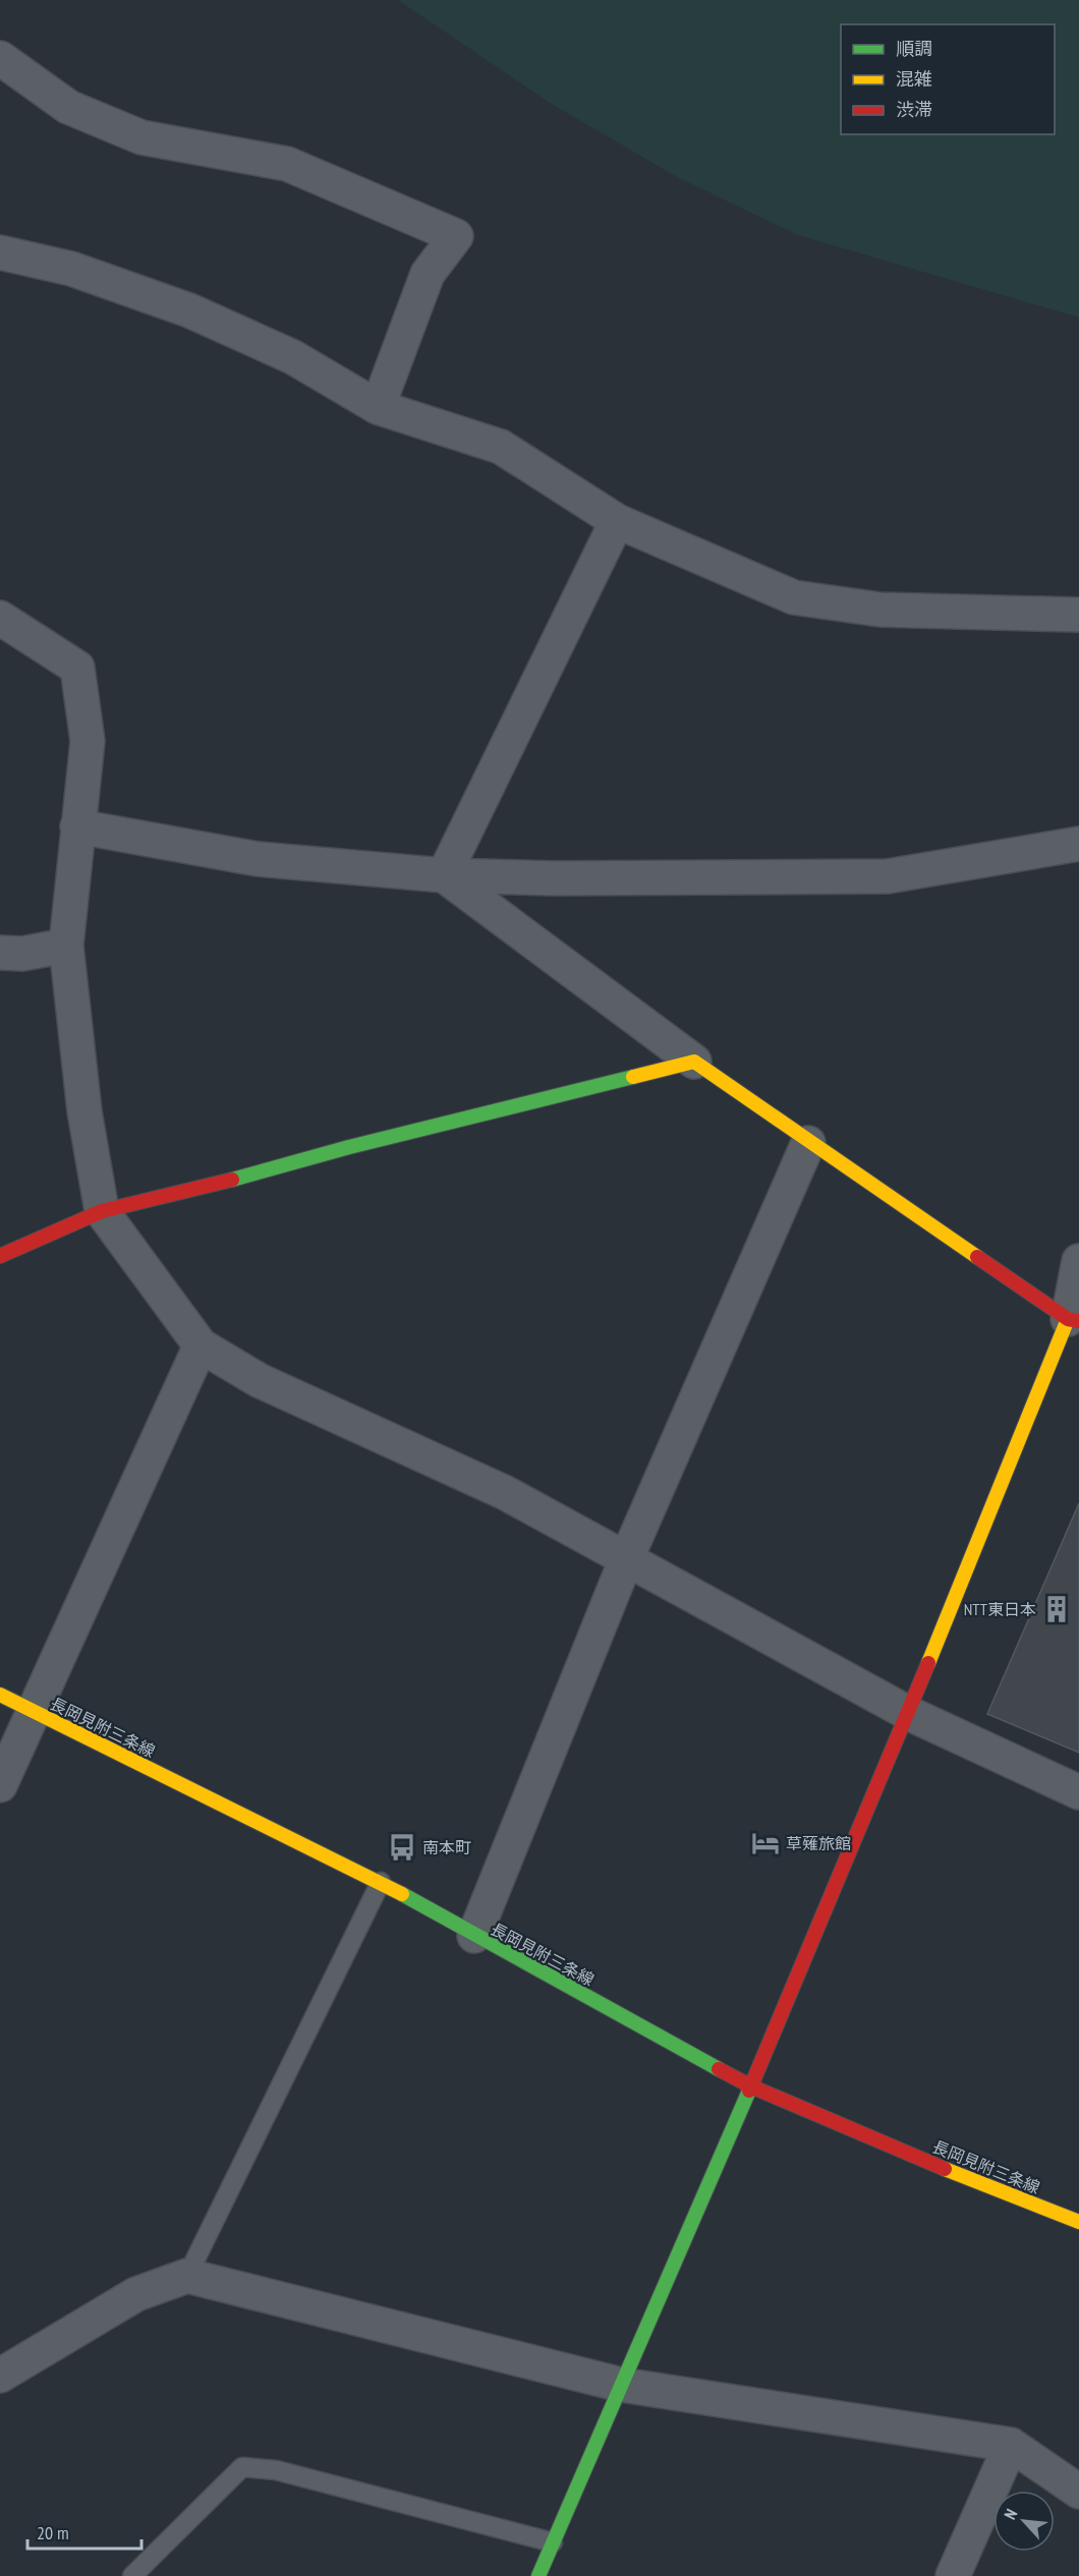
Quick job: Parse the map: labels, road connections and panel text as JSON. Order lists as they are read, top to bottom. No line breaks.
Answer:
{"streets":{"street":["長岡見附三条線"]},"places":{"building":["NTT東日本"],"hotel":["草薙旅館"],"bus stop":["南本町"]},"legend":["順調","混雑","渋滞"],"scale_bar":"20 m","north":"top left"}
